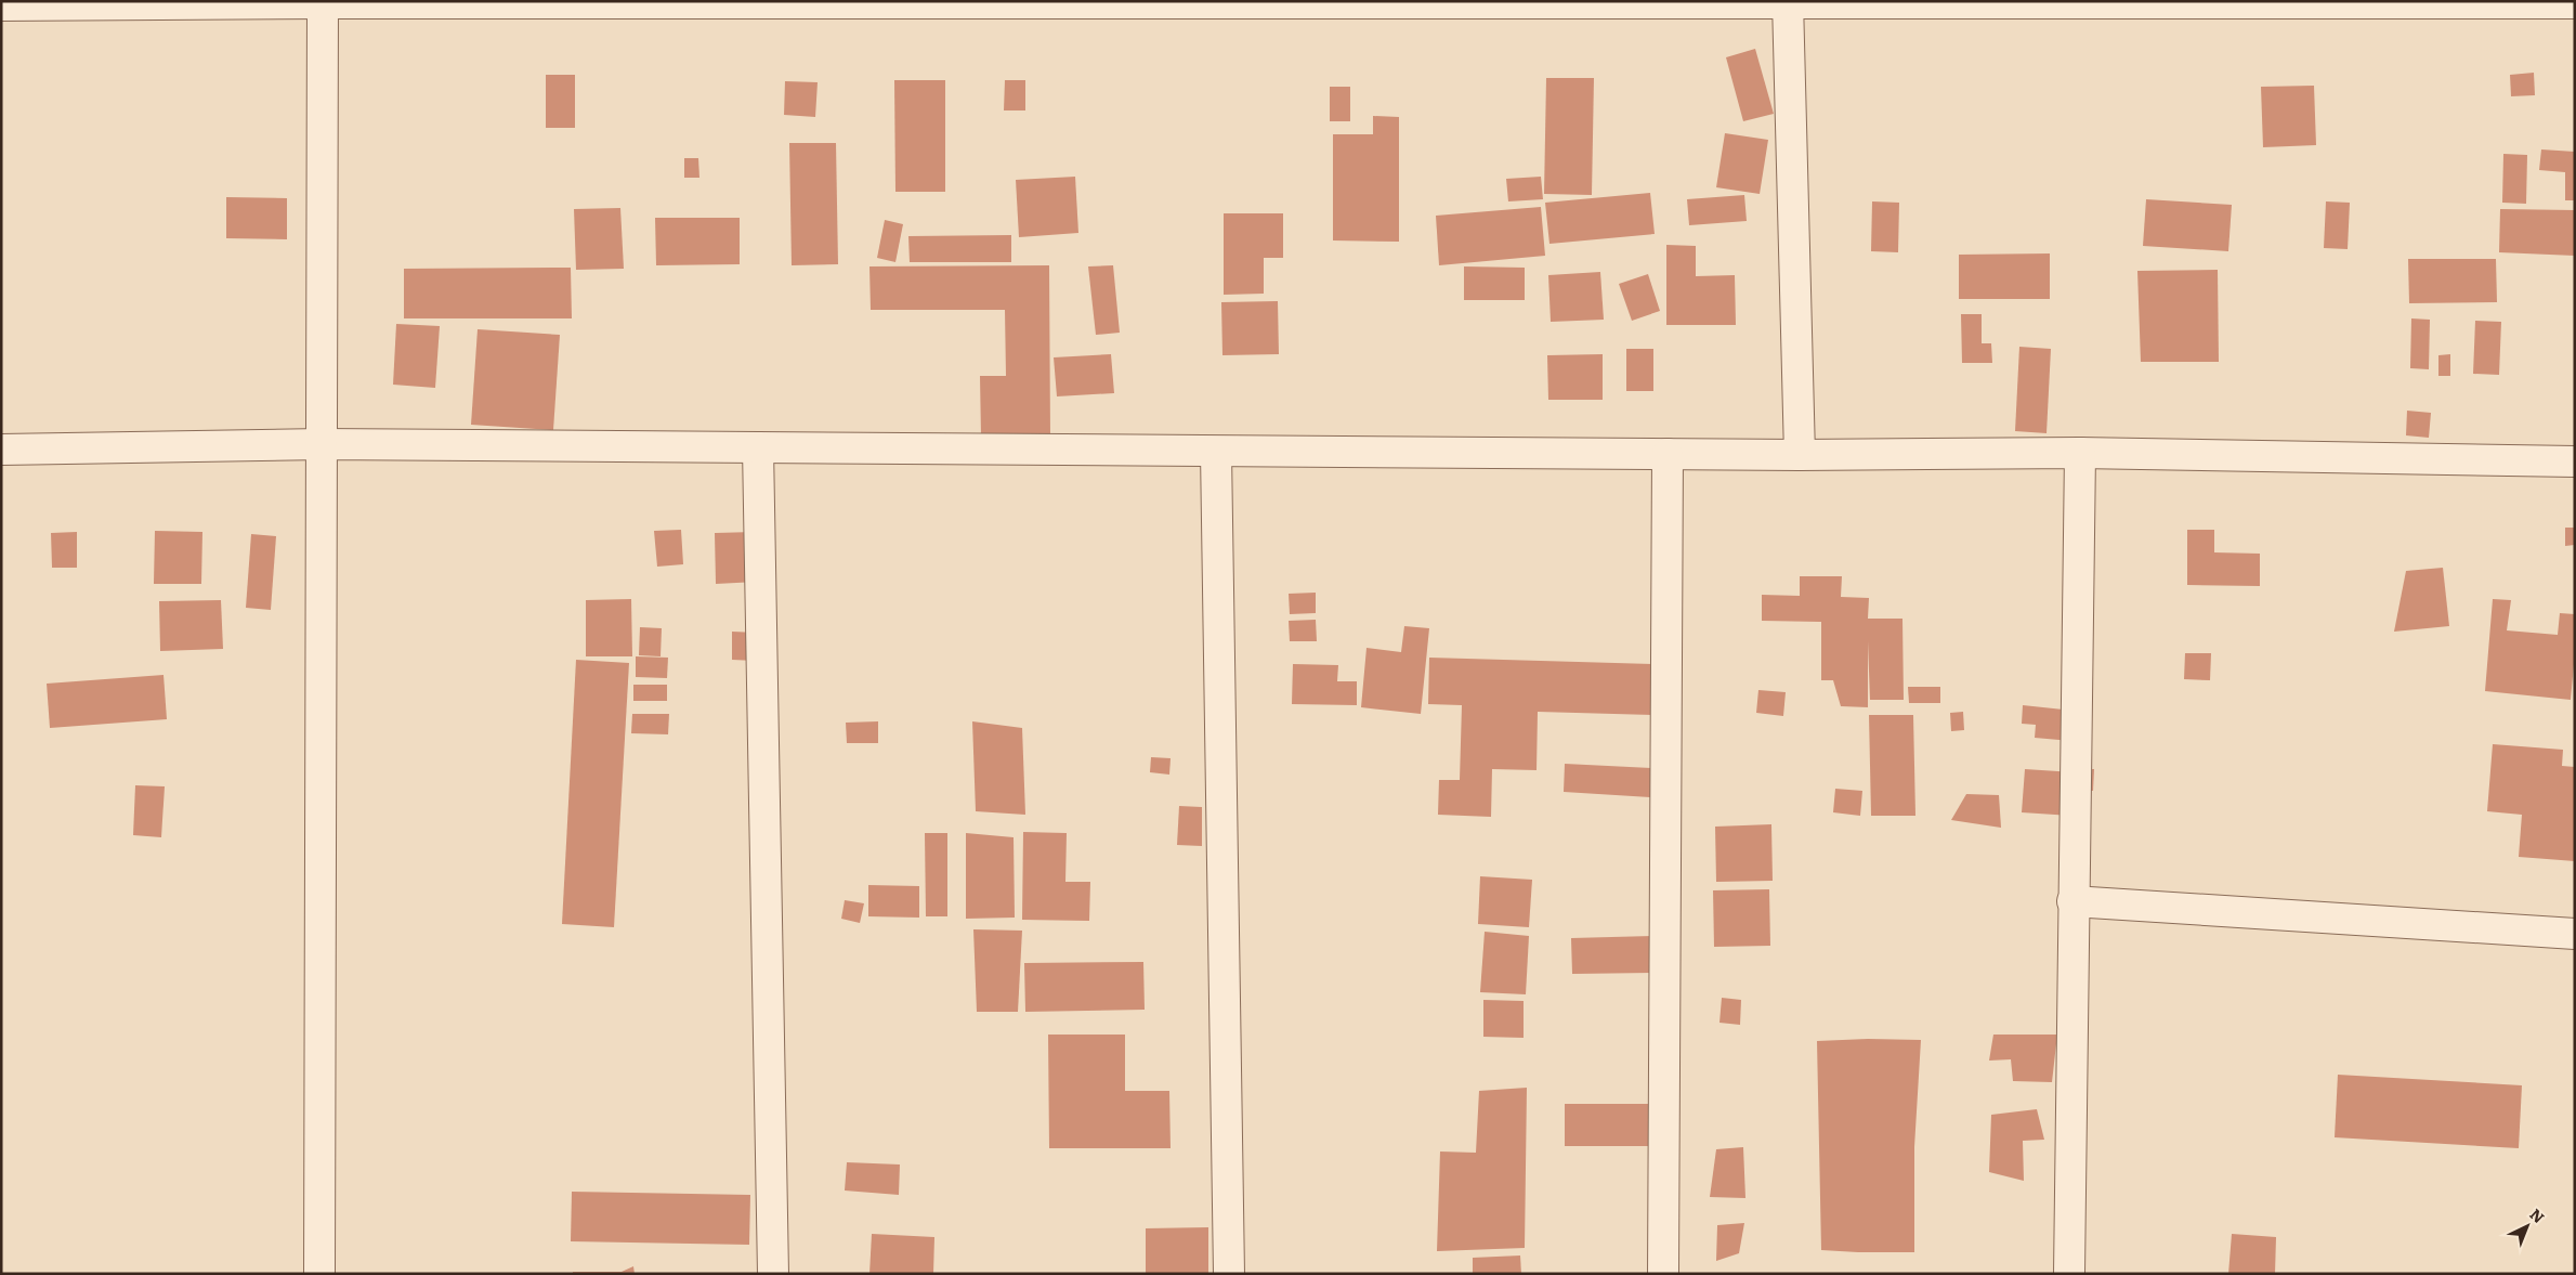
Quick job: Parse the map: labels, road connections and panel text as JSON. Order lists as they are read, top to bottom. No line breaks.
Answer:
{"north":"top right"}
